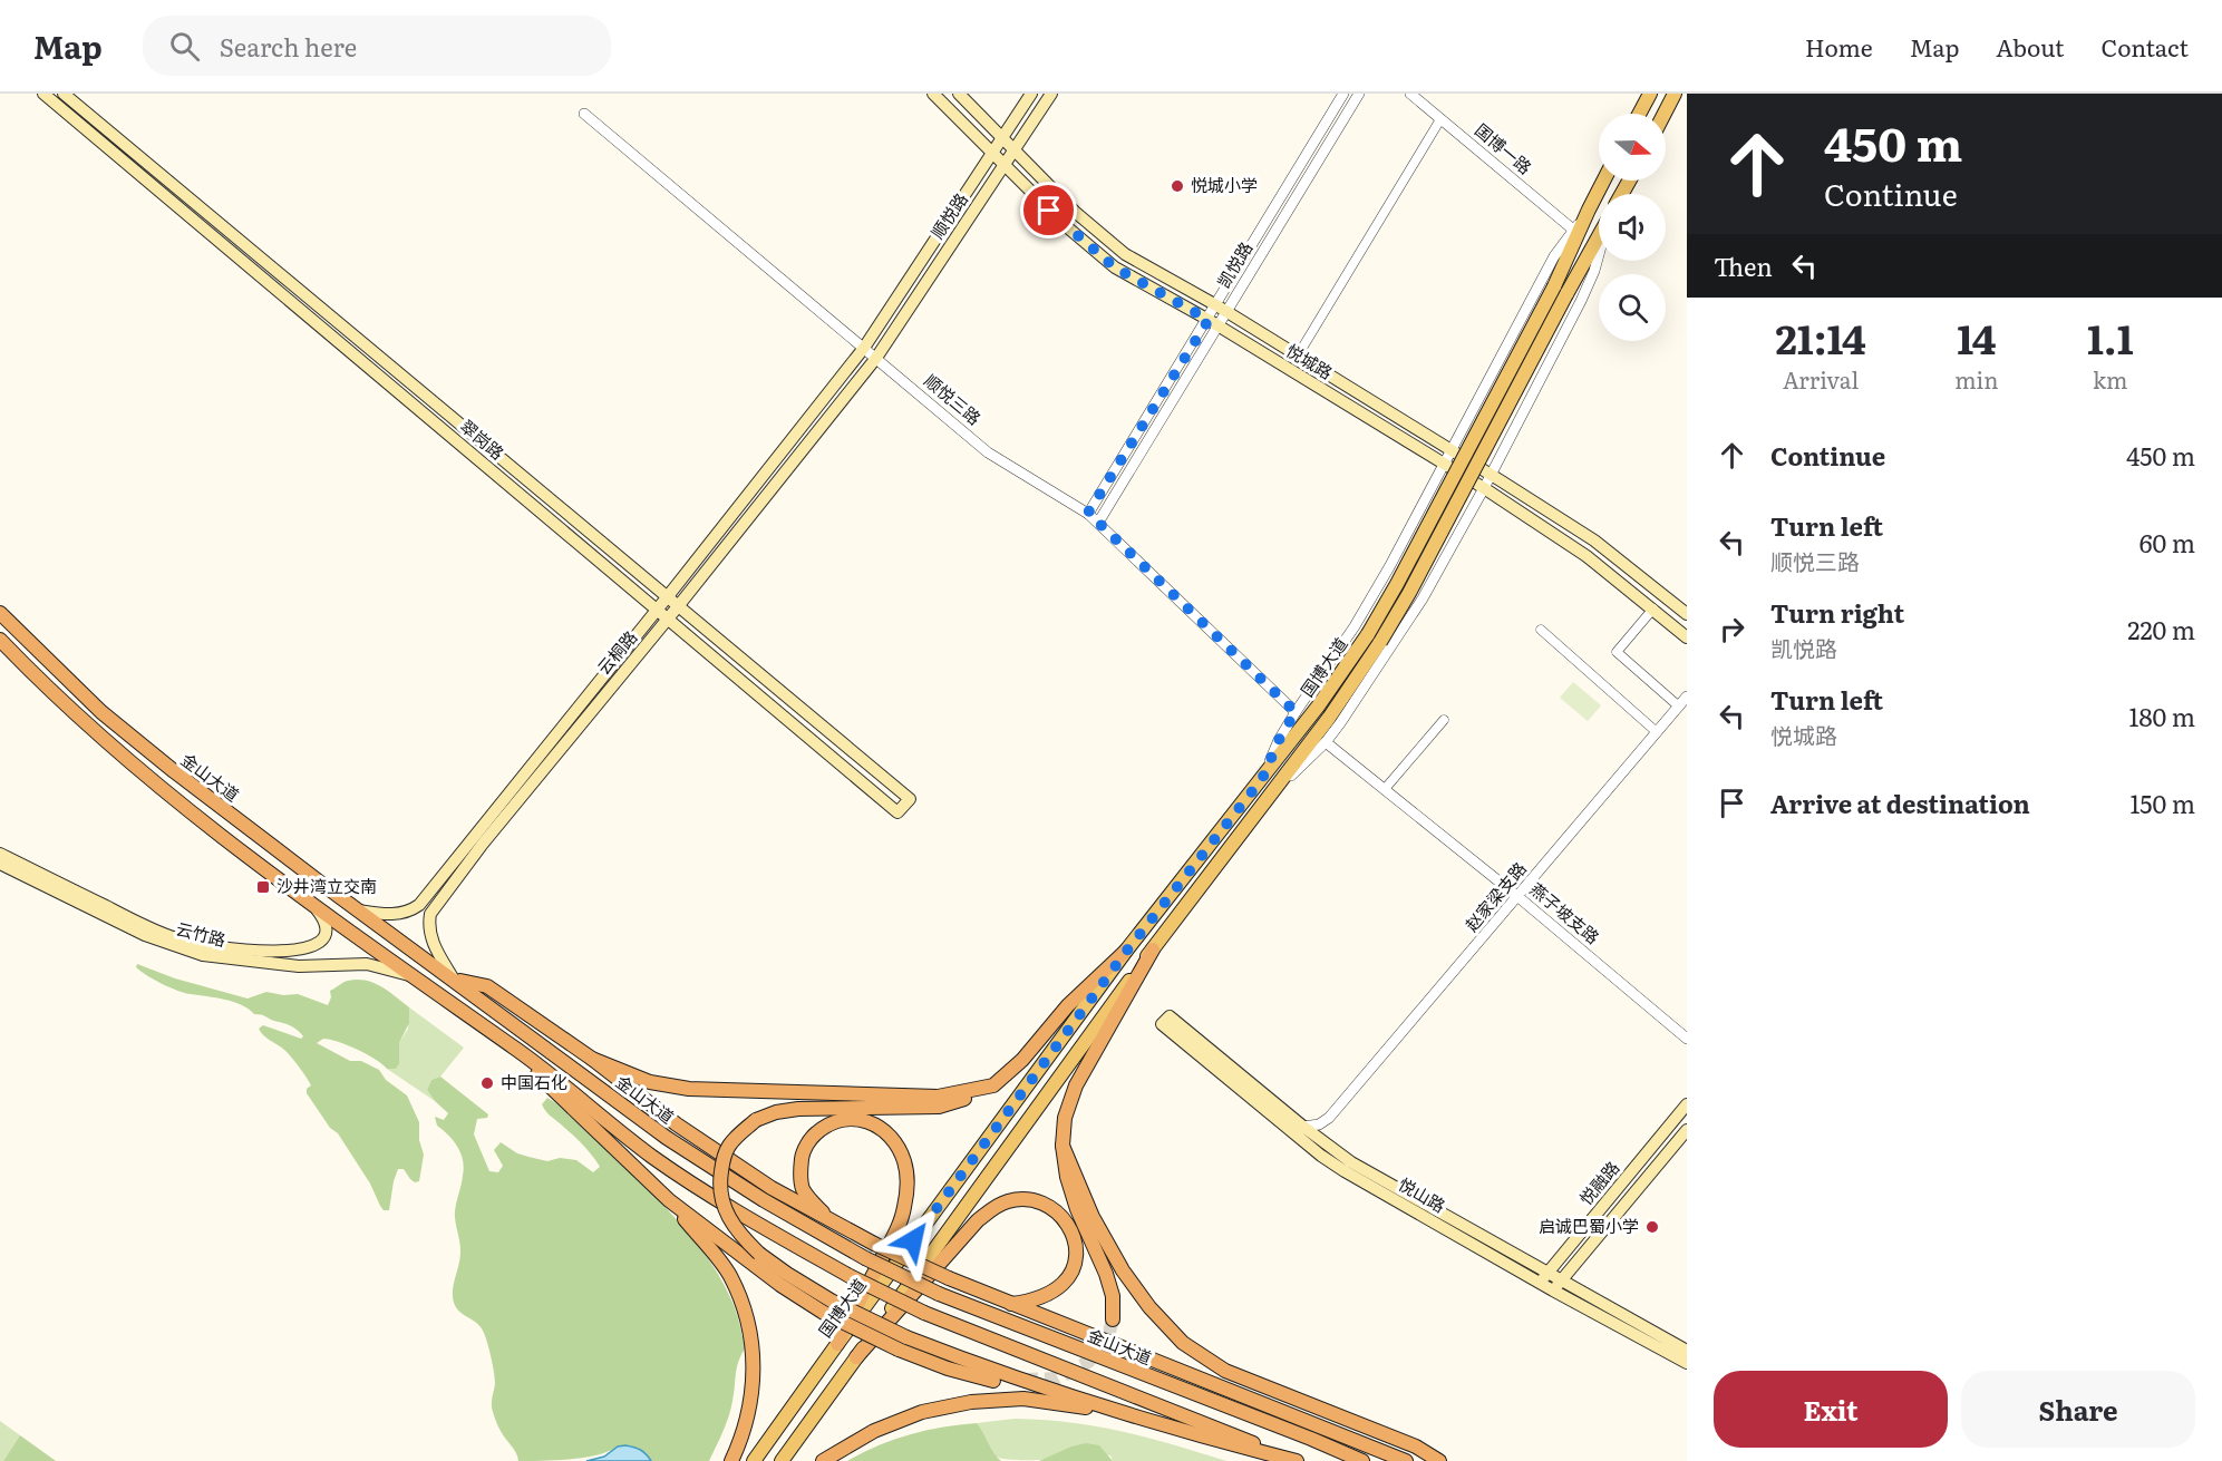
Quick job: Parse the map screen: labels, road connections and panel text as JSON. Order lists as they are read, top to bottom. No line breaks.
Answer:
{"streets":{"highway":["金山大道"],"main road":["顺悦路","悦城路","翠岗路","云桐路","国博大道","云竹路","悦融路","悦山路"],"street":["国博一路","凯悦路","顺悦三路","赵家梁支路","燕子坡支路"]},"crossings":[["顺悦路","悦城路"],["顺悦路","顺悦三路"],["顺悦路","云桐路"],["凯悦路","悦城路"],["凯悦路","顺悦三路"],["顺悦三路","云桐路"],["翠岗路","云桐路"],["云桐路","金山大道"],["赵家梁支路","燕子坡支路"],["悦融路","悦山路"]],"places":{"other":["悦城小学","中国石化","启诚巴蜀小学"],"transit":["沙井湾立交南"]},"north":"right","page":{"header":"Map","search":"Search here","nav":["Home","Map","About","Contact"],"turn":["450 m","Continue"],"then":"Then","eta":["21:14","Arrival","14","min","1.1","km"],"list":[{"name":"Continue","value":"450 m"},{"name":"Turn left","note":"顺悦三路","value":"60 m"},{"name":"Turn right","note":"凯悦路","value":"220 m"},{"name":"Turn left","note":"悦城路","value":"180 m"},{"name":"Arrive at destination","value":"150 m"}],"buttons":["Exit","Share"]}}
